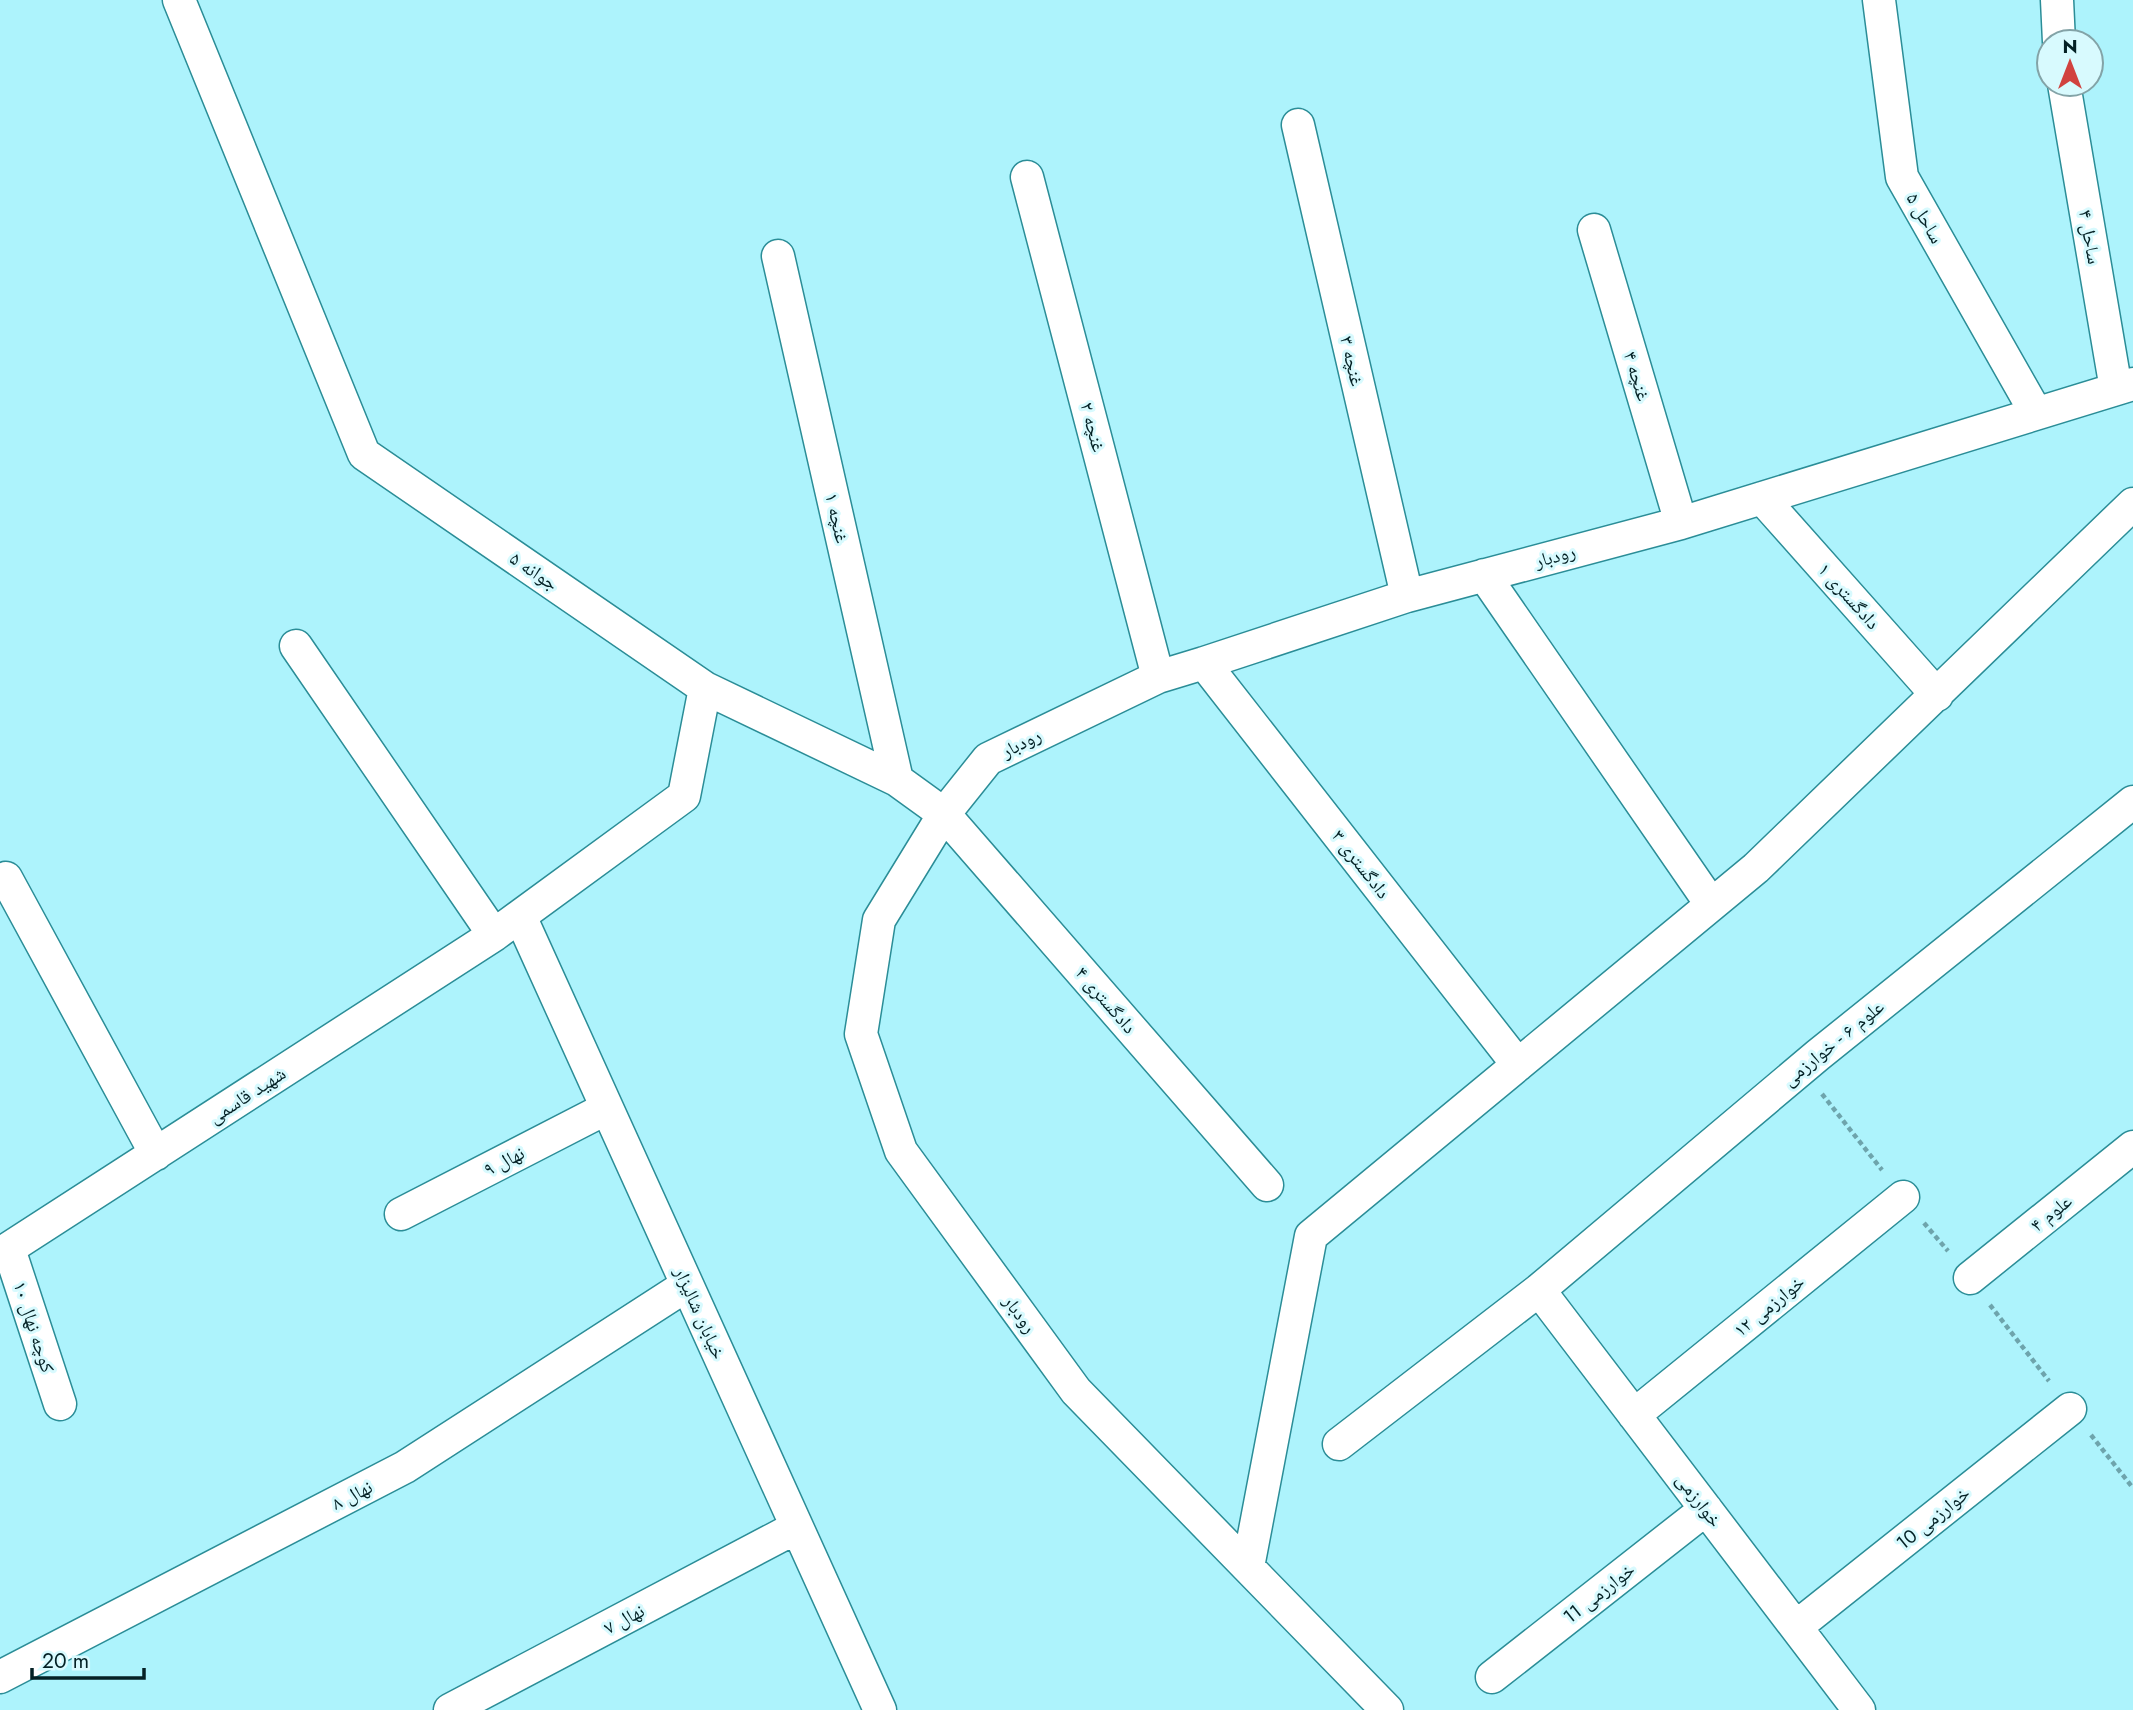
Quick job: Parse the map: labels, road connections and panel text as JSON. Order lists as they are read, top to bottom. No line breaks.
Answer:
{"streets":{"street":["ساحل ۵","ساحل ۴","غنچه ۳","غنچه ۴","غنچه ۲","غنچه ۱","رودبار","جوانه ۵","دادگستری ۱","دادگستری ۳","دادگستری ۴","علوم ۶ - خوارزمی","شهید قاسمی","نهال ۹","علوم ۴","خوارزمی ۱۲","خیابان شالیزار","کوچه نهال ۱۰","نهال ۸","خوارزمی","خوارزمی 10","خوارزمی 11","نهال ۷"]},"crossings":[["ساحل ۵","رودبار"],["ساحل ۴","رودبار"],["غنچه ۳","رودبار"],["غنچه ۴","رودبار"],["غنچه ۲","رودبار"],["غنچه ۱","جوانه ۵"],["رودبار","جوانه ۵"],["رودبار","دادگستری ۱"],["رودبار","دادگستری ۳"],["رودبار","دادگستری ۴"],["جوانه ۵","دادگستری ۴"],["علوم ۶ - خوارزمی","خوارزمی"],["شهید قاسمی","کوچه نهال ۱۰"],["نهال ۹","خیابان شالیزار"],["خوارزمی ۱۲","خوارزمی"],["خیابان شالیزار","نهال ۸"],["خیابان شالیزار","نهال ۷"],["خوارزمی","خوارزمی 10"],["خوارزمی","خوارزمی 11"]],"scale_bar":"20 m","north":"top"}
